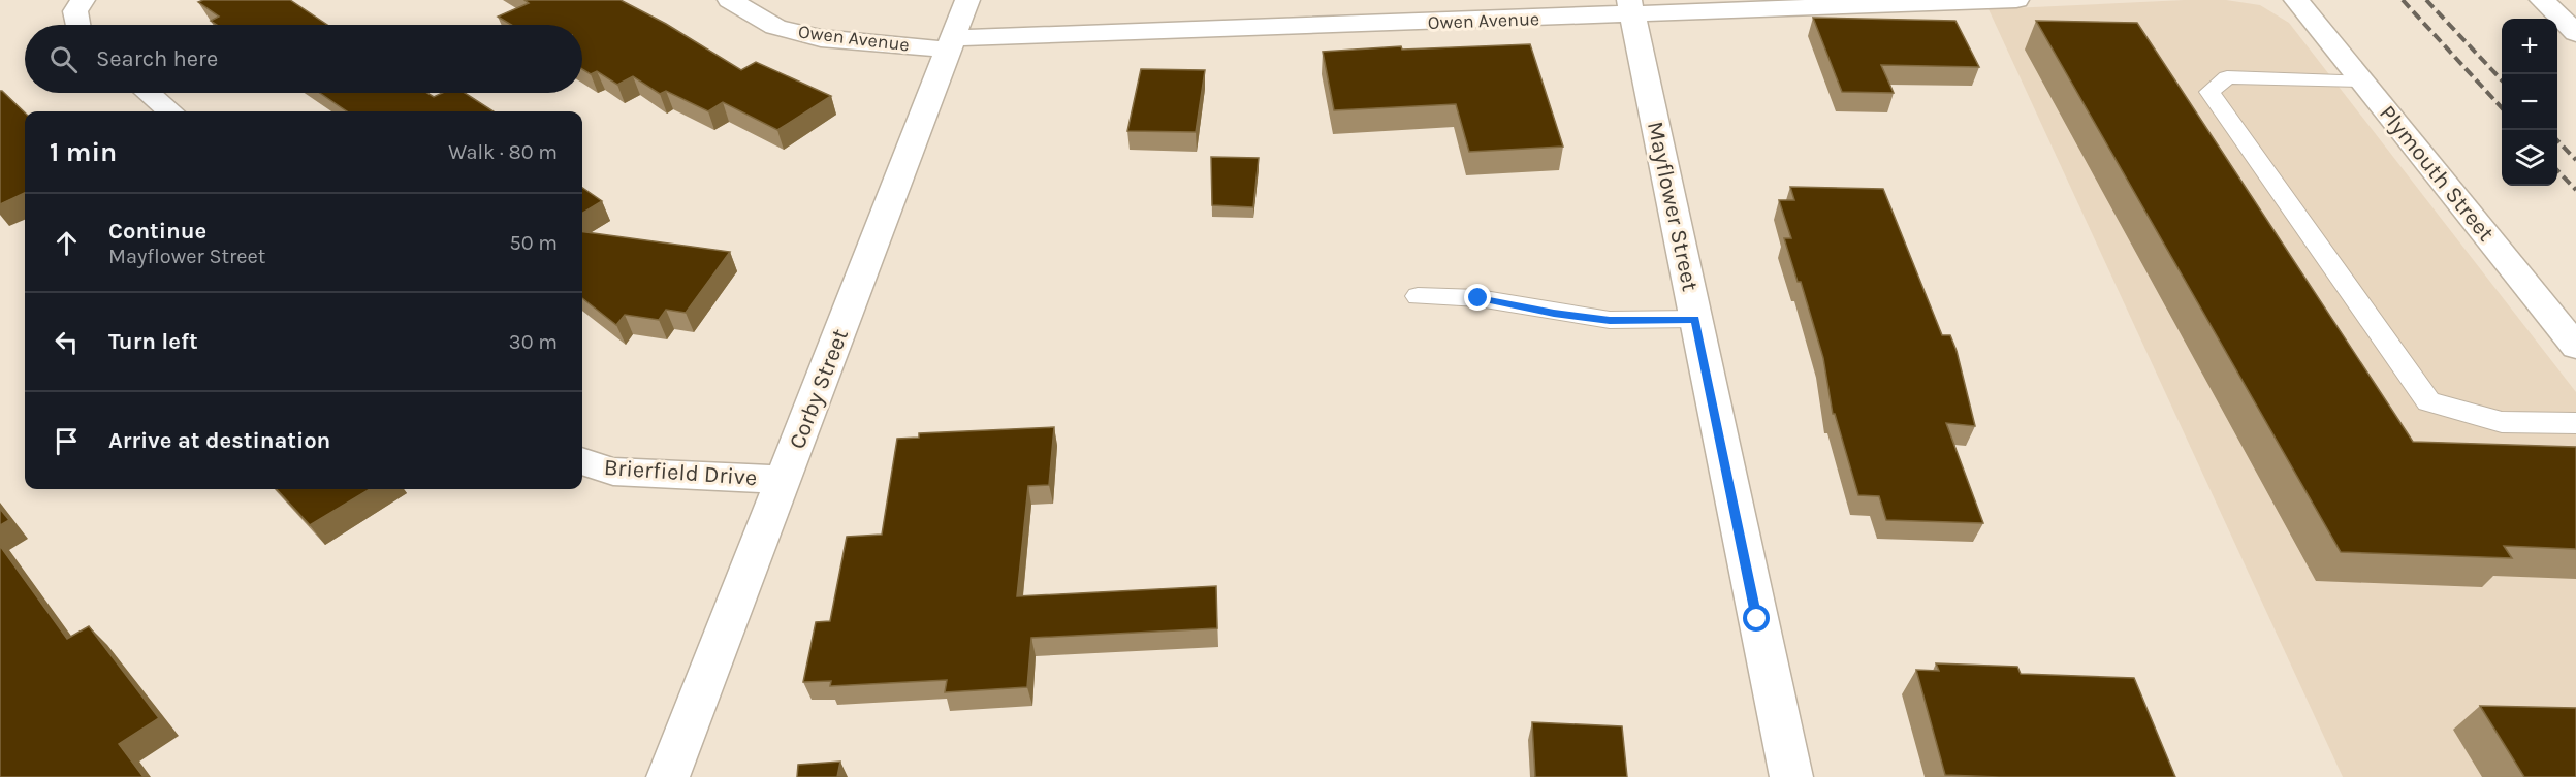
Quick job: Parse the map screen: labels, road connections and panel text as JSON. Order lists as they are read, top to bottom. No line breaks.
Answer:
{"streets":{"main road":["Owen Avenue","Plymouth Street","Mayflower Street","Corby Street","Brierfield Drive"]},"crossings":[["Owen Avenue","Mayflower Street"],["Owen Avenue","Corby Street"],["Corby Street","Brierfield Drive"]],"page":{"map_buttons":["+","−"],"search":"Search here","heading":["1 min","Walk · 80 m"],"list":[["Continue","Mayflower Street","50 m"],["Turn left","30 m"],"Arrive at destination"]}}
